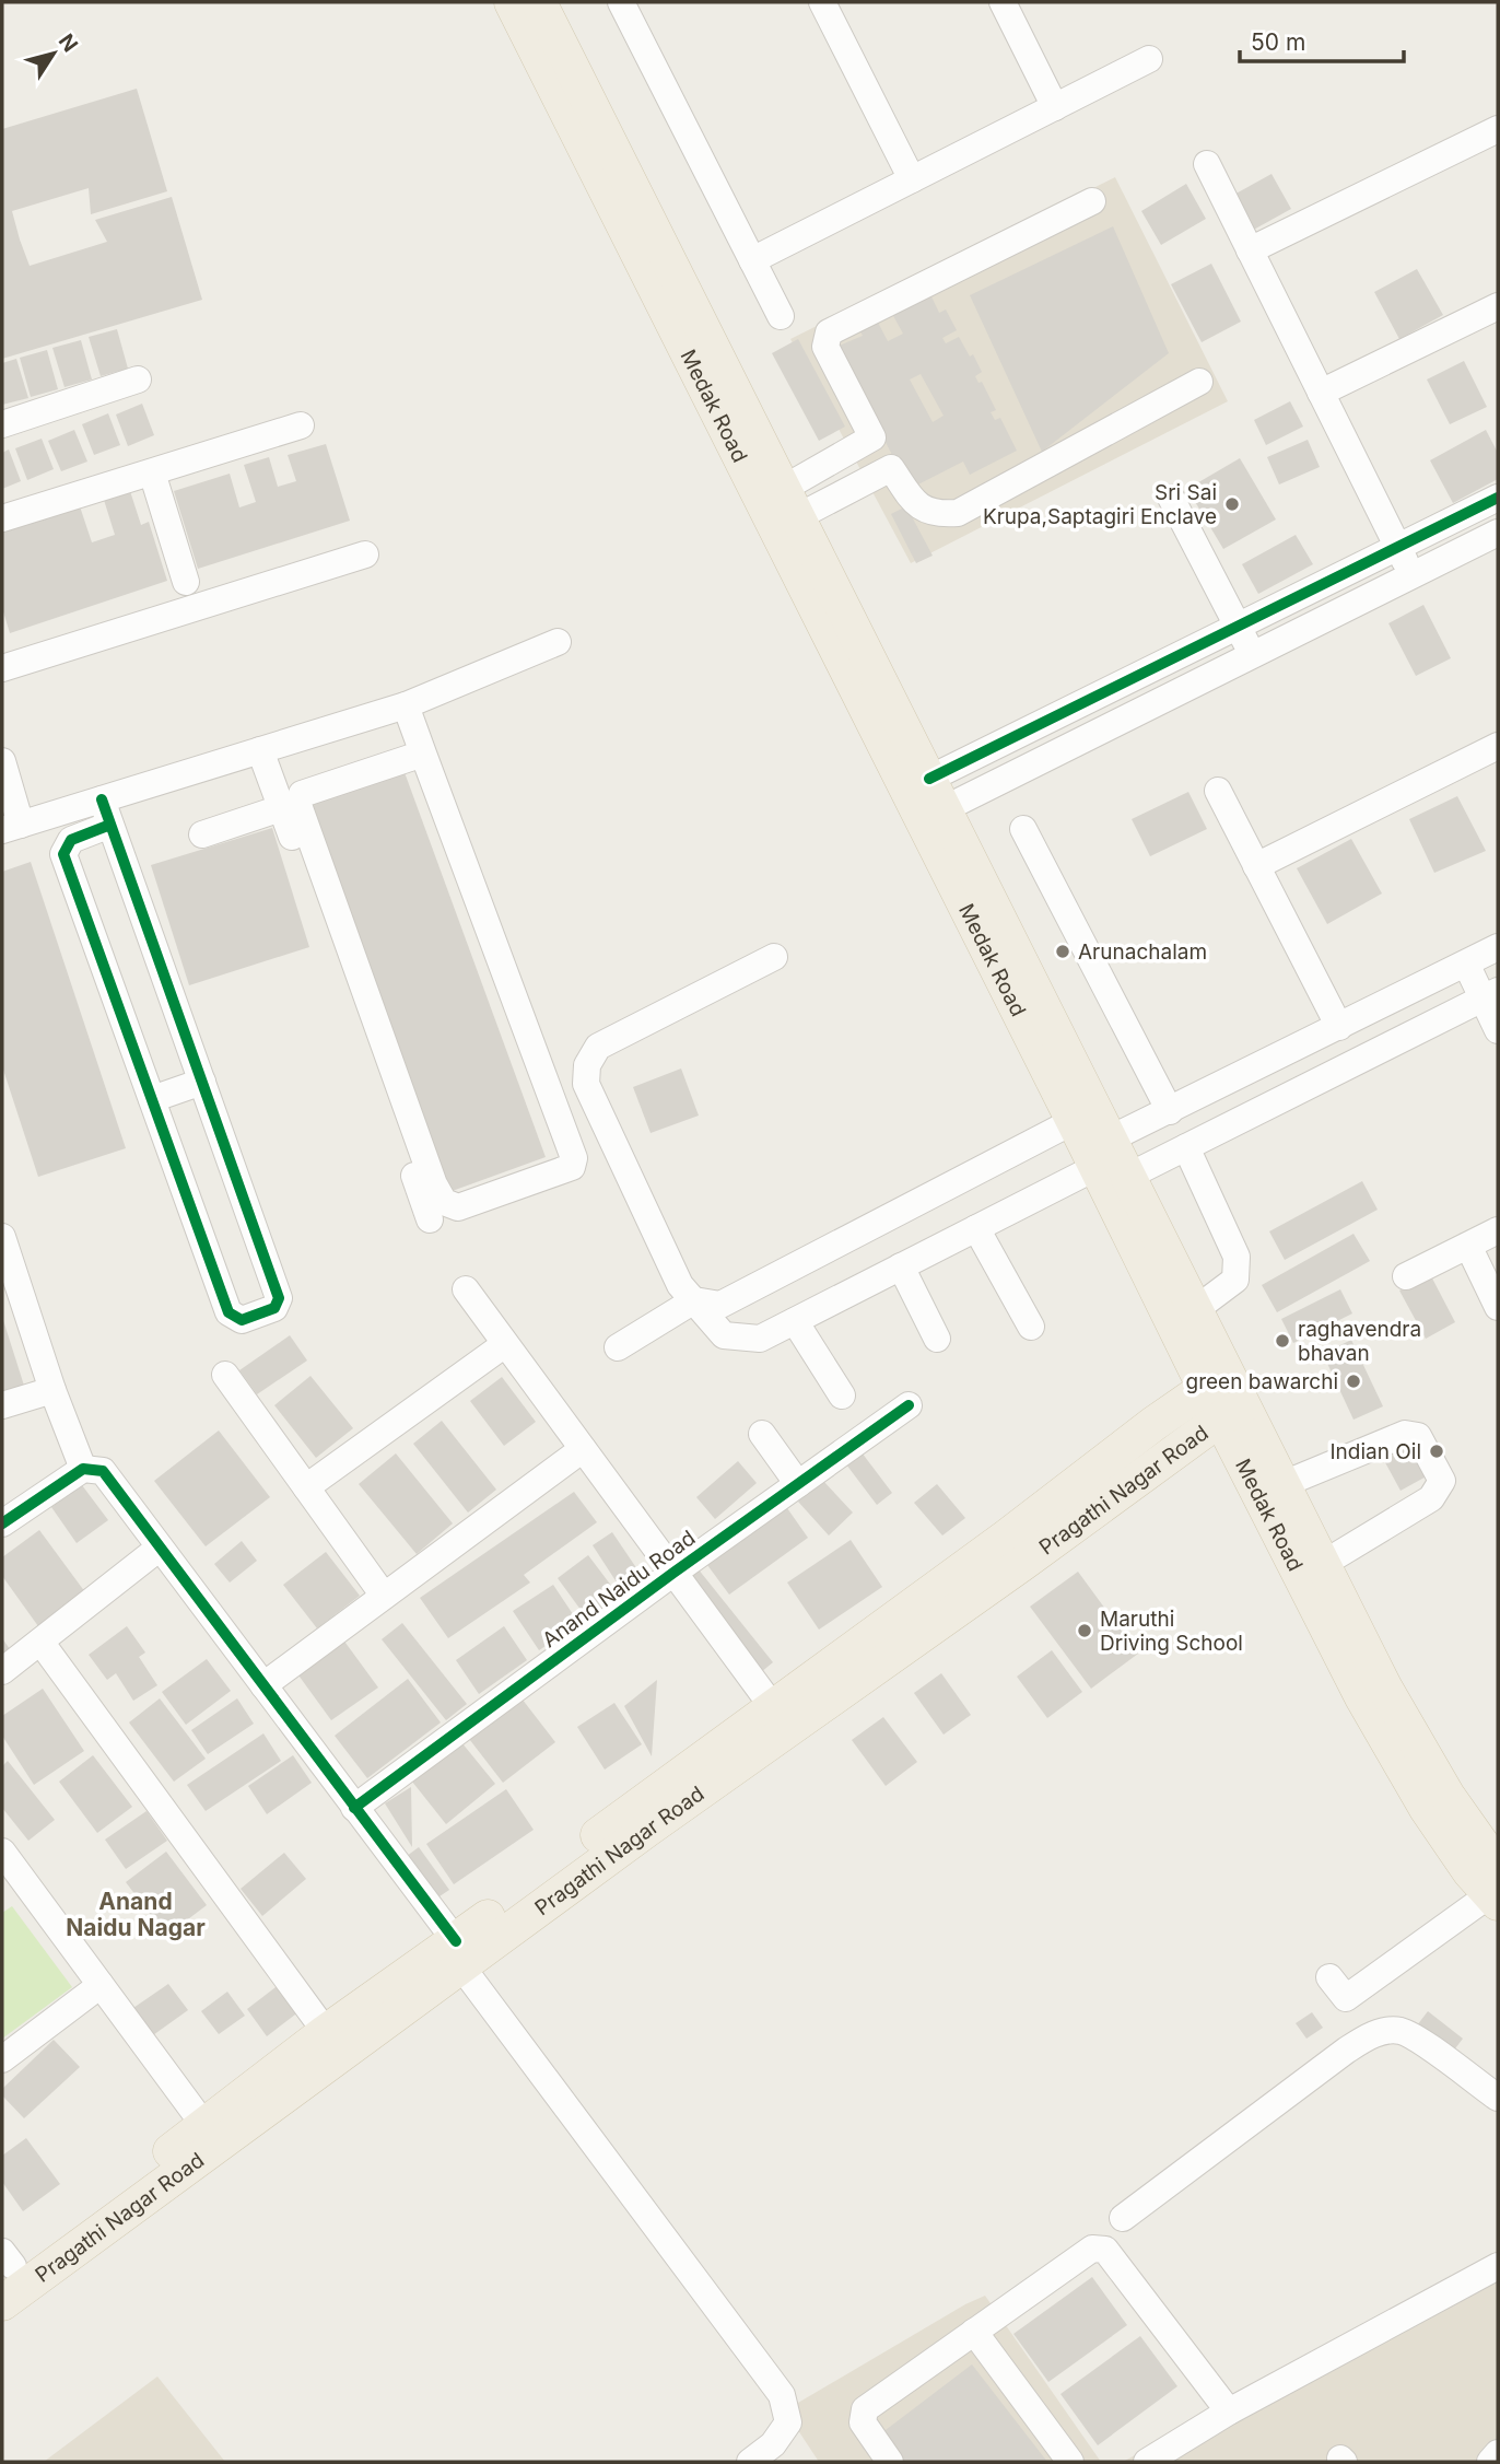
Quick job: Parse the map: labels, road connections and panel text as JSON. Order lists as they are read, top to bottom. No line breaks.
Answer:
{"streets":{"main road":["Medak Road","Pragathi Nagar Road"],"street":["Anand Naidu Road"]},"crossings":[["Medak Road","Pragathi Nagar Road"],["Pragathi Nagar Road","Anand Naidu Road"]],"districts":["Anand Naidu Nagar"],"places":["Sri Sai Krupa,Saptagiri Enclave","Arunachalam","raghavendra bhavan","green bawarchi","Indian Oil","Maruthi Driving School"],"scale_bar":"50 m","north":"top right"}
